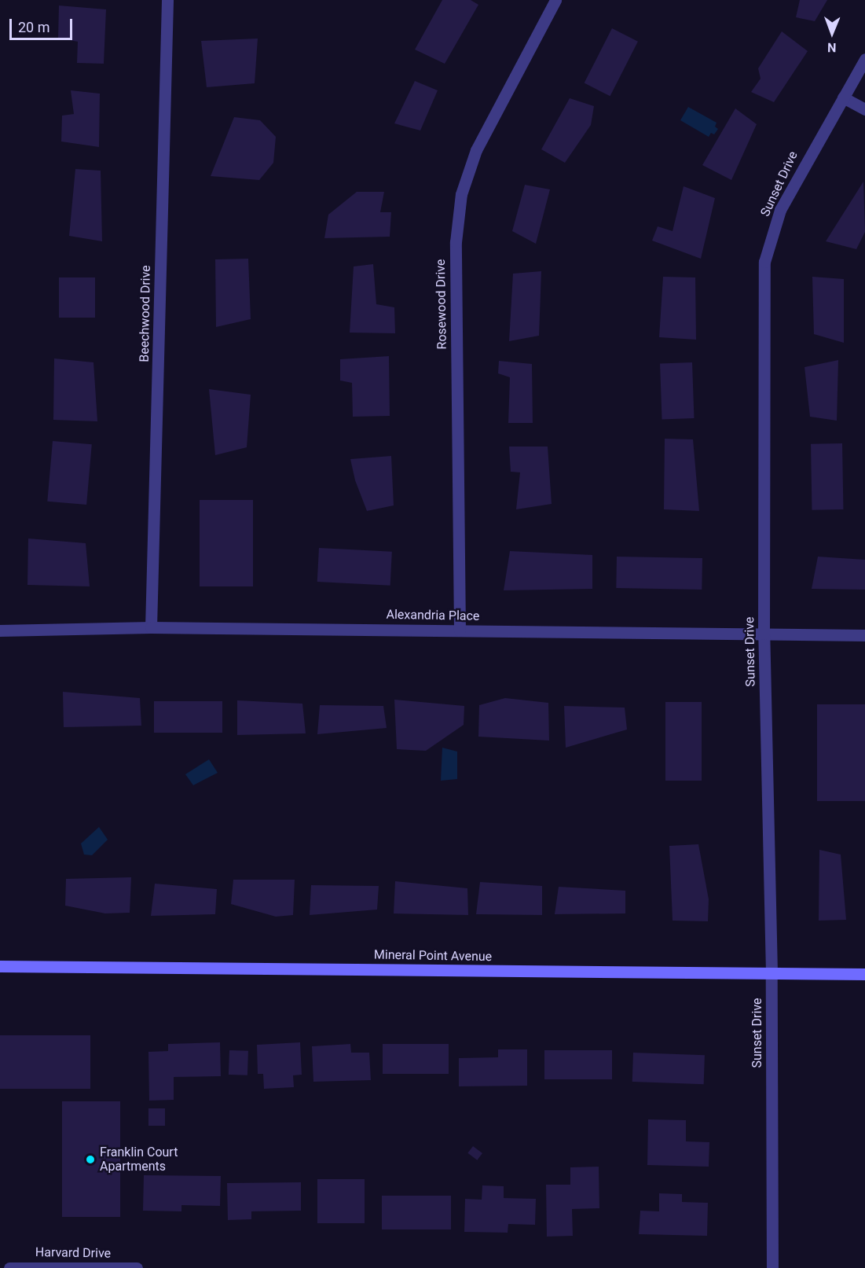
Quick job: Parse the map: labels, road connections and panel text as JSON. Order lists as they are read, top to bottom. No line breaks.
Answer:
{"streets":{"street":["Sunset Drive","Rosewood Drive","Beechwood Drive","Alexandria Place","Mineral Point Avenue","Harvard Drive"]},"crossings":[["Sunset Drive","Alexandria Place"],["Sunset Drive","Mineral Point Avenue"],["Rosewood Drive","Alexandria Place"],["Beechwood Drive","Alexandria Place"]],"places":["Franklin Court Apartments"],"scale_bar":"20 m","north":"bottom"}
